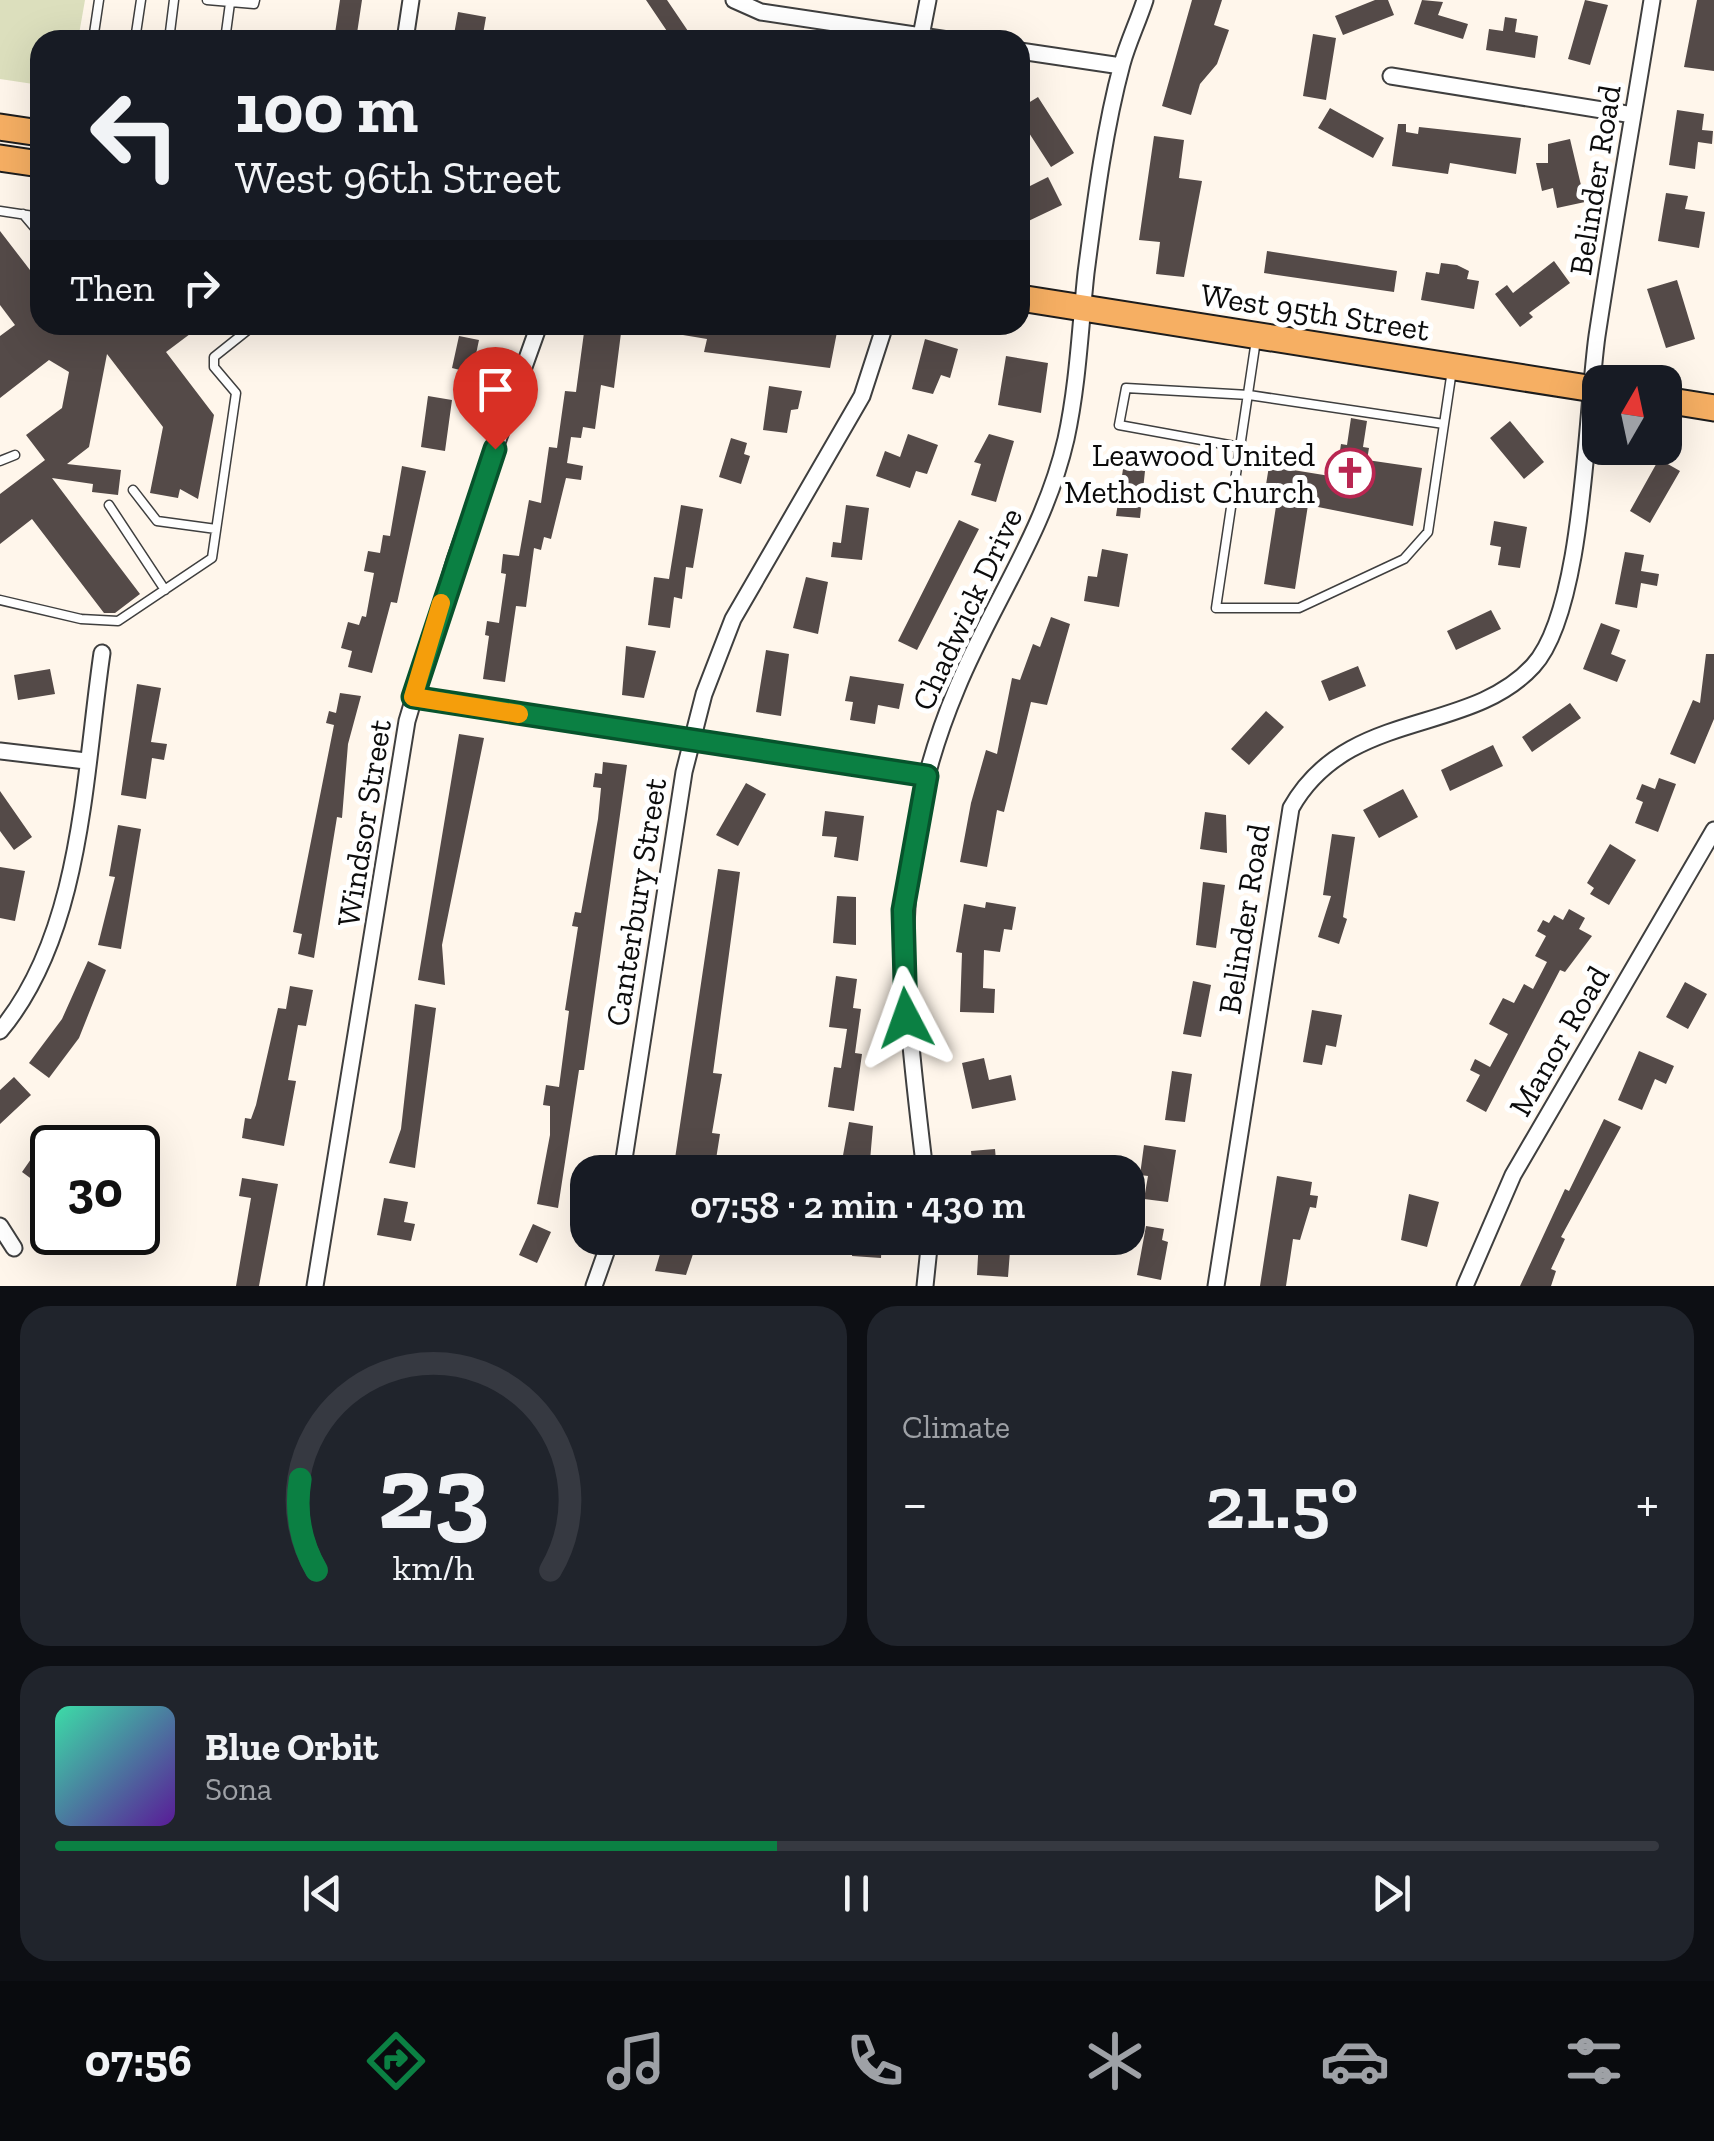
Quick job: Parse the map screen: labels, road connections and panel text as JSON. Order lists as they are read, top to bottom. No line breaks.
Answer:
{"streets":{"main road":["West 95th Street"],"street":["Belinder Road","Chadwick Drive","Windsor Street","Canterbury Street","Manor Road"]},"crossings":[["West 95th Street","Chadwick Drive"]],"places":{"church":["Leawood United Methodist Church"]},"north":"top","page":{"turn":["100 m","West 96th Street"],"then":"Then","limit":"30","trip":"07:58 · 2 min · 430 m","tile":"Climate","heat":["−","21.5°","+"],"song":["Blue Orbit","Sona"],"tabs":"07:56","gauge":["23","km/h"]}}
